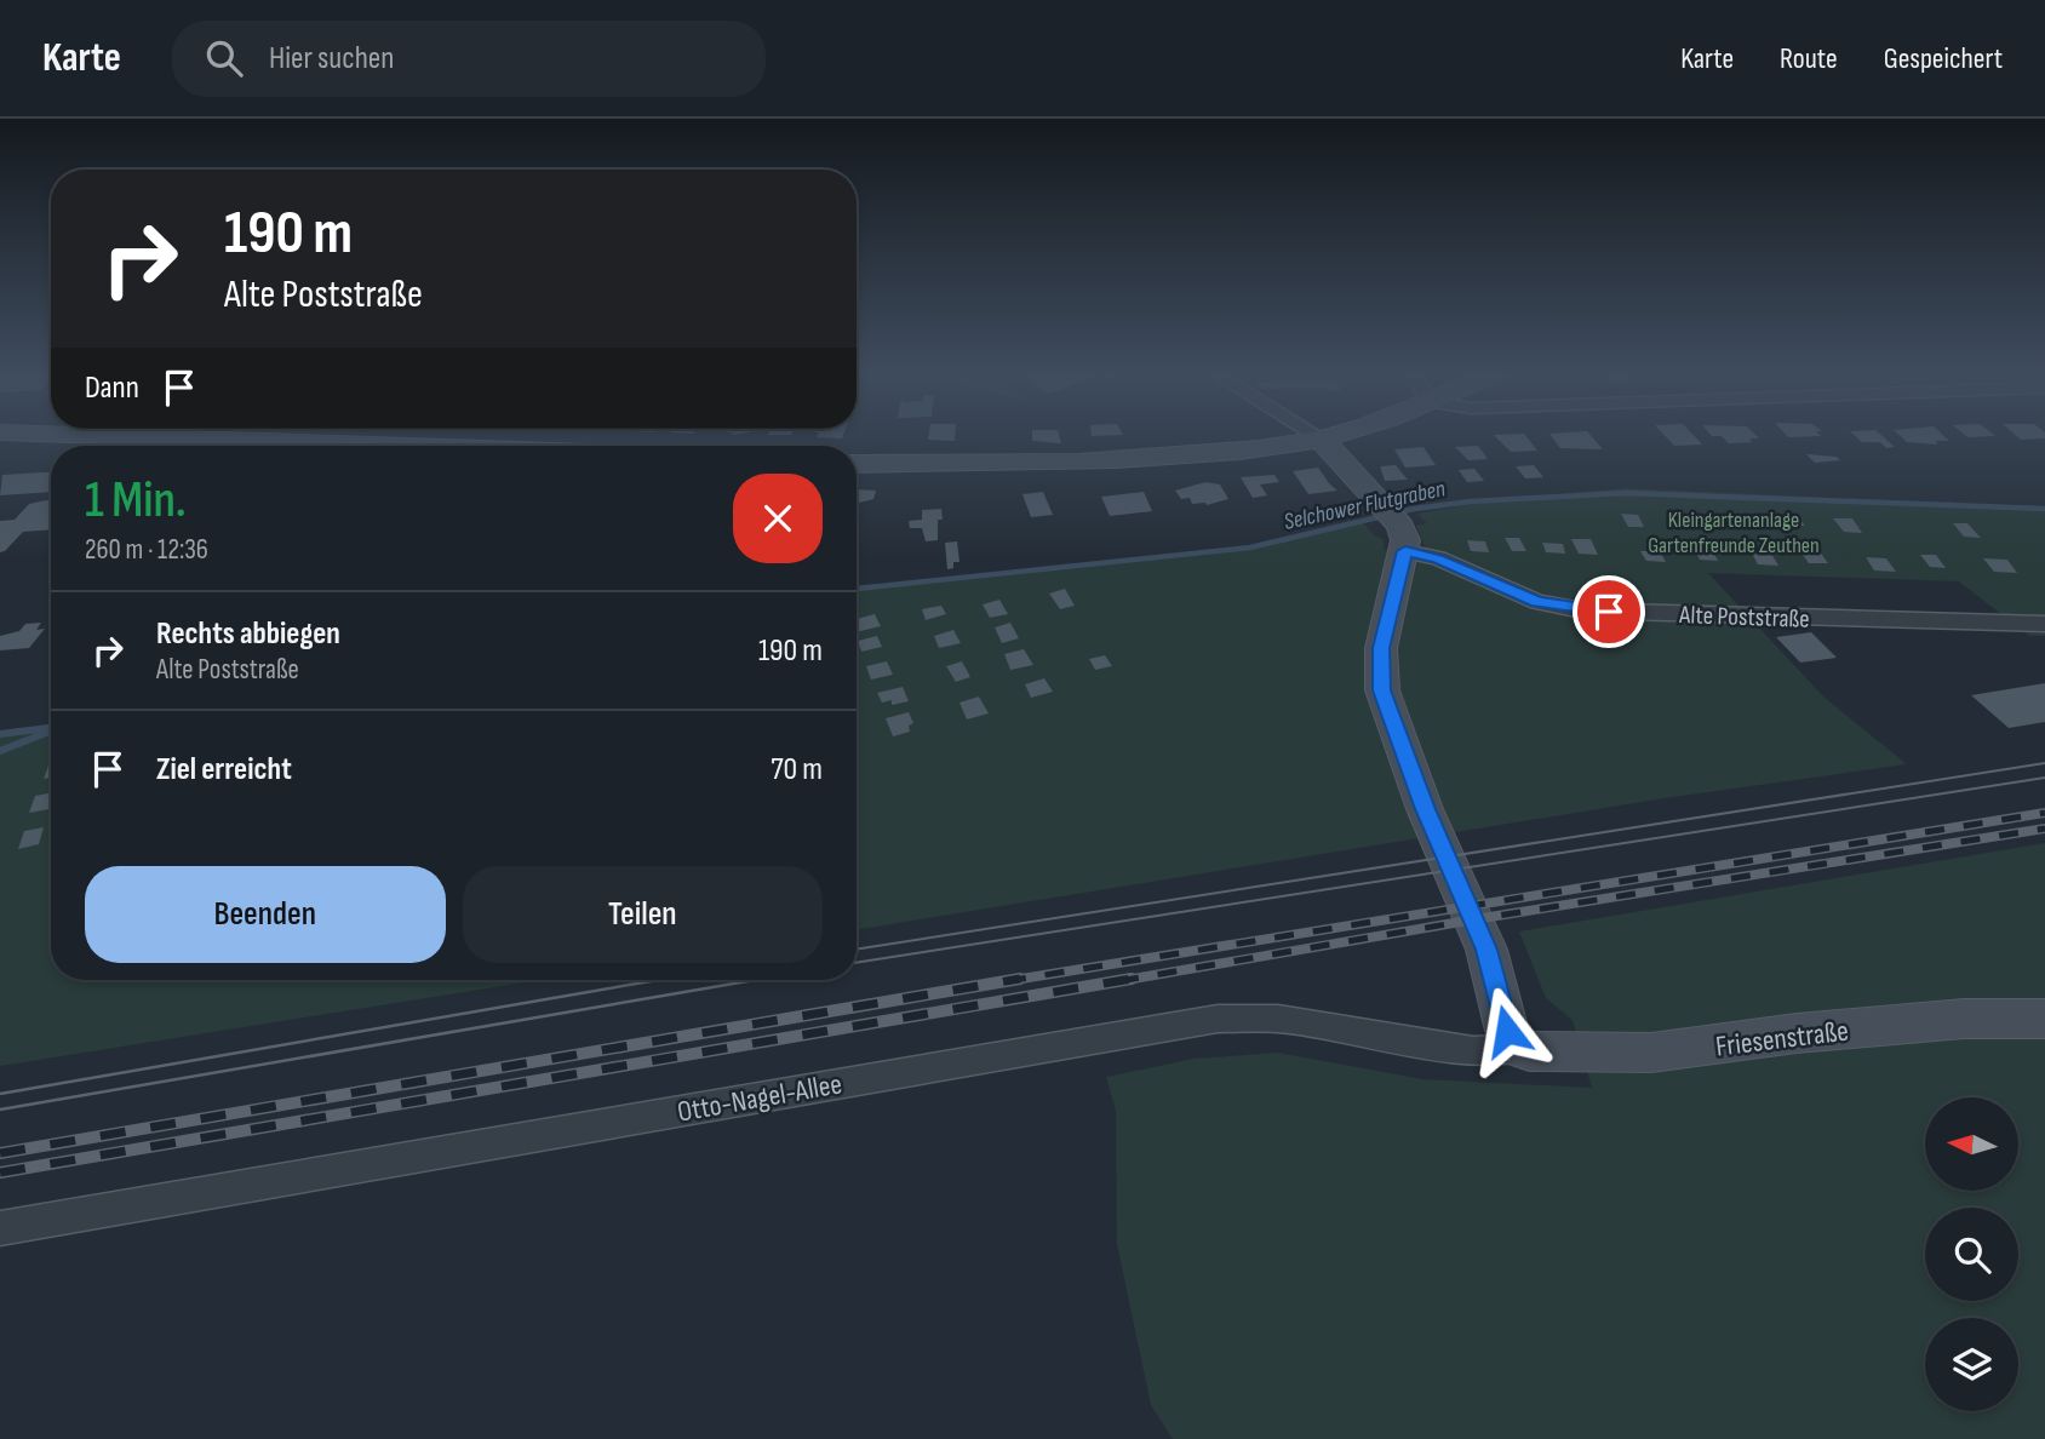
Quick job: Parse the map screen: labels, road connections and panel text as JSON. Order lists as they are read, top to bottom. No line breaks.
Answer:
{"streets":{"street":["Alte Poststraße","Friesenstraße","Otto-Nagel-Allee"]},"crossings":[["Friesenstraße","Otto-Nagel-Allee"]],"water":["Selchower Flutgraben"],"parks":["Kleingartenanlage Gartenfreunde Zeuthen"],"north":"left","page":{"header":"Karte","search":"Hier suchen","nav":["Karte","Route","Gespeichert"],"turn":["190 m","Alte Poststraße"],"then":"Dann","heading":["1 Min.","260 m · 12:36"],"list":[{"name":"Rechts abbiegen","note":"Alte Poststraße","value":"190 m"},{"name":"Ziel erreicht","value":"70 m"}],"buttons":["Beenden","Teilen"]}}
